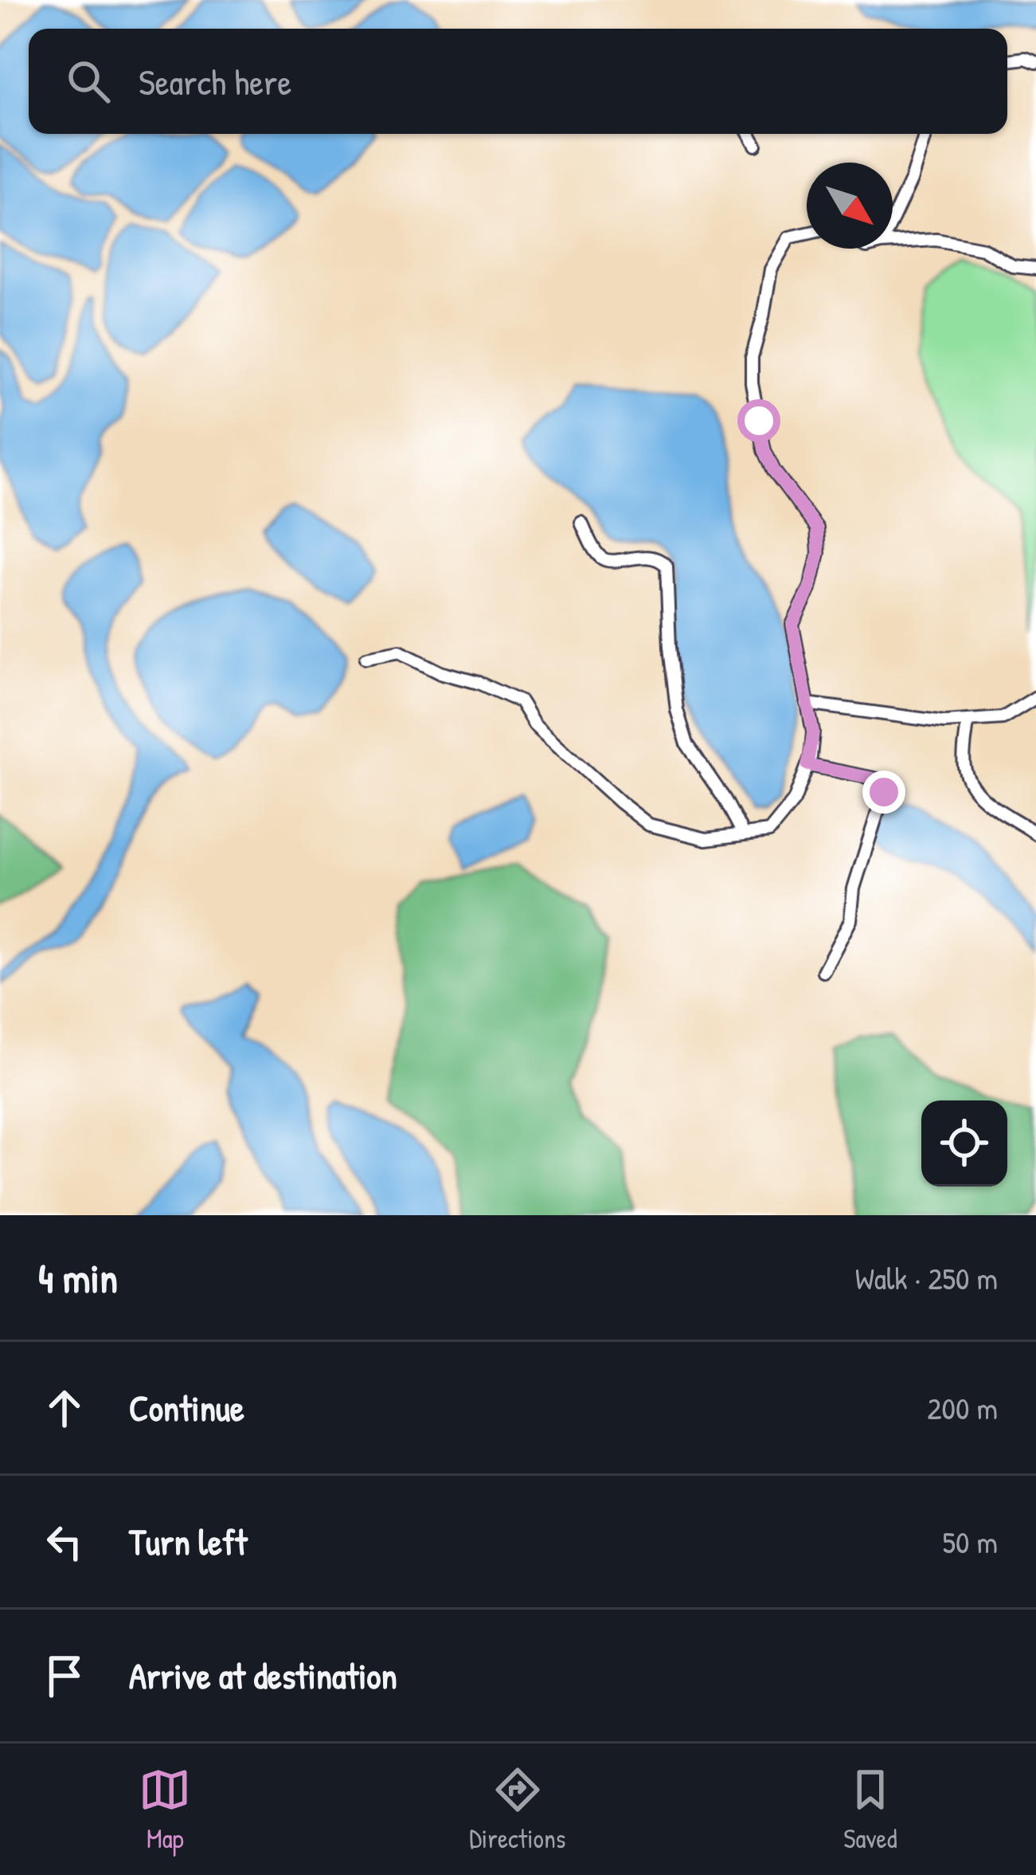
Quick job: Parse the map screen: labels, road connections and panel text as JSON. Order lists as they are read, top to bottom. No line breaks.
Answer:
{"north":"bottom right","page":{"search":"Search here","heading":["4 min","Walk · 250 m"],"list":[["Continue","200 m"],["Turn left","50 m"],"Arrive at destination"],"nav":["Map","Directions","Saved"]}}
